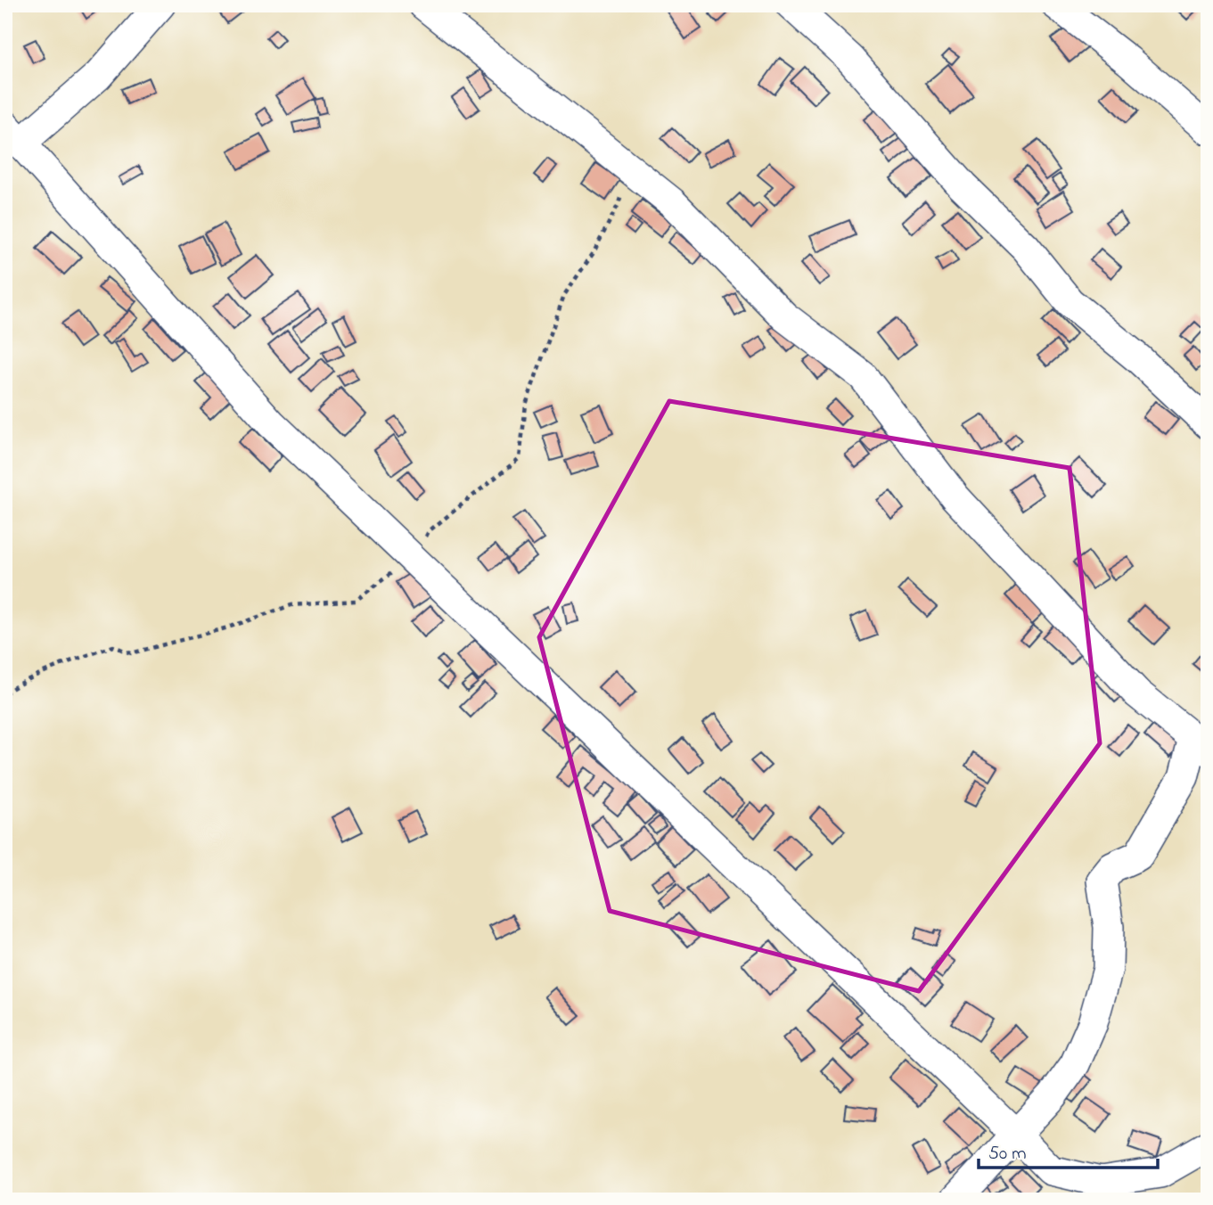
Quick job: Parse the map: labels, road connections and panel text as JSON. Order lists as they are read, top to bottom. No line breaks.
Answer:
{"scale_bar":"50 m"}
